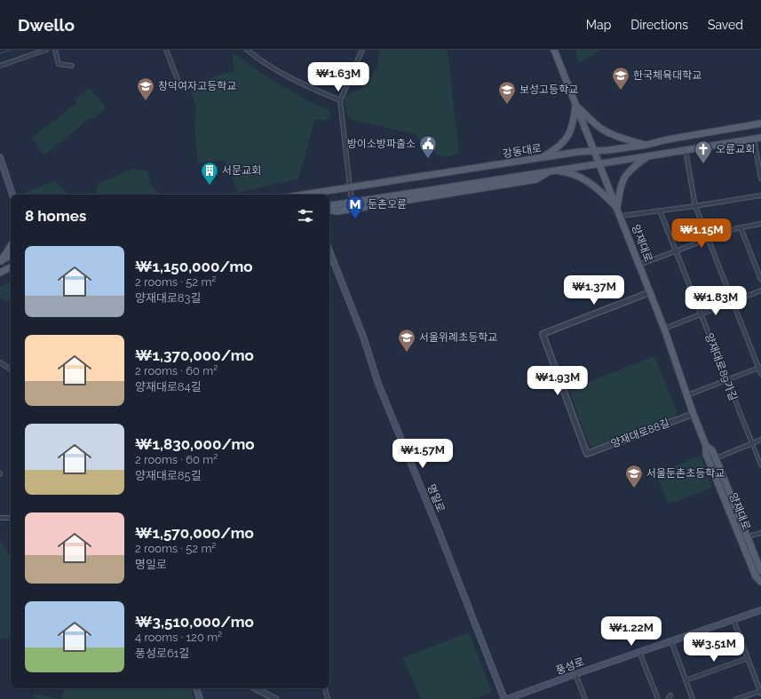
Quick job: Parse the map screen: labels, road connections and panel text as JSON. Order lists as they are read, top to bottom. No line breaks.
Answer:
{"streets":{"main road":["강동대로","양재대로","명일로","풍성로"],"street":["양재대로89가길","양재대로88길"]},"crossings":[["강동대로","양재대로"],["양재대로","양재대로88길"],["명일로","풍성로"]],"places":{"school or university":["한국체육대학교","창덕여자고등학교","보성고등학교","서울위례초등학교","서울둔촌초등학교"],"public building":["방이소방파출소"],"church":["오륜교회"],"building":["서문교회"],"metro station":["둔촌오륜"]},"page":{"header":"Dwello","nav":["Map","Directions","Saved"],"price":["₩1.63M","₩1.15M","₩1.37M","₩1.83M","₩1.93M","₩1.57M","₩1.22M","₩3.51M"],"heading":"8 homes","list":[{"name":"₩1,150,000/mo","note":"2 rooms · 52 m² · 양재대로83길"},{"name":"₩1,370,000/mo","note":"2 rooms · 60 m² · 양재대로84길"},{"name":"₩1,830,000/mo","note":"2 rooms · 60 m² · 양재대로85길"},{"name":"₩1,570,000/mo","note":"2 rooms · 52 m² · 명일로"},{"name":"₩3,510,000/mo","note":"4 rooms · 120 m² · 풍성로61길"}]}}
